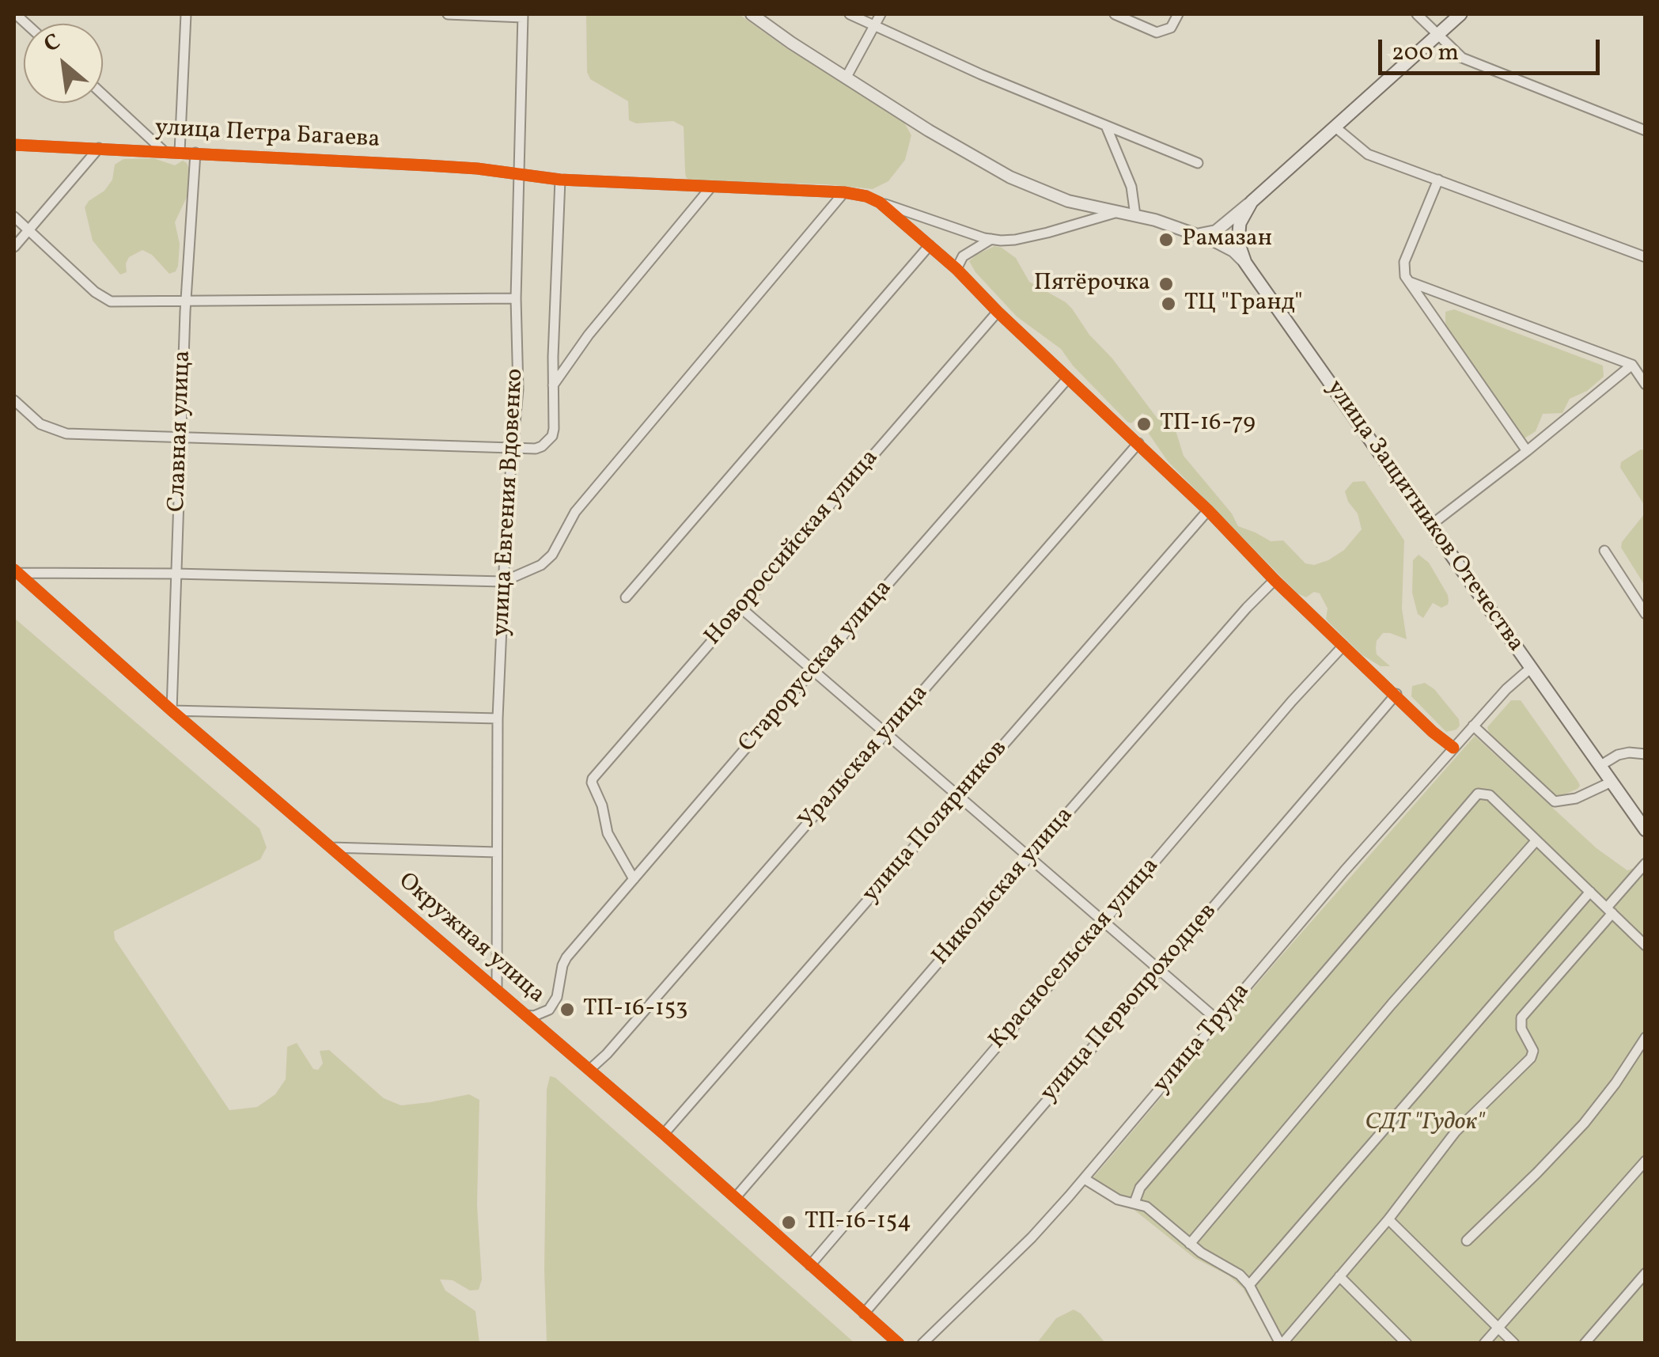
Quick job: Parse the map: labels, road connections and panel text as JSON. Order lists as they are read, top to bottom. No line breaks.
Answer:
{"streets":{"main road":["улица Защитников Отечества"],"street":["улица Петра Багаева","Славная улица","улица Евгения Вдовенко","Новороссийская улица","Старорусская улица","Уральская улица","улица Полярников","Никольская улица","Окружная улица","Красносельская улица","улица Первопроходцев","улица Труда"]},"crossings":[["улица Петра Багаева","Славная улица"],["улица Петра Багаева","улица Евгения Вдовенко"],["Славная улица","Окружная улица"],["улица Евгения Вдовенко","Окружная улица"],["улица Защитников Отечества","улица Труда"],["Новороссийская улица","Старорусская улица"],["Старорусская улица","Окружная улица"],["Уральская улица","Окружная улица"],["улица Полярников","Окружная улица"],["Никольская улица","Окружная улица"],["Окружная улица","Красносельская улица"],["Окружная улица","улица Первопроходцев"]],"parks":["СДТ \"Гудок\""],"places":["Рамазан","Пятёрочка","ТЦ \"Гранд\"","ТП-16-79","ТП-16-153","ТП-16-154"],"scale_bar":"200 m","north":"top left"}
